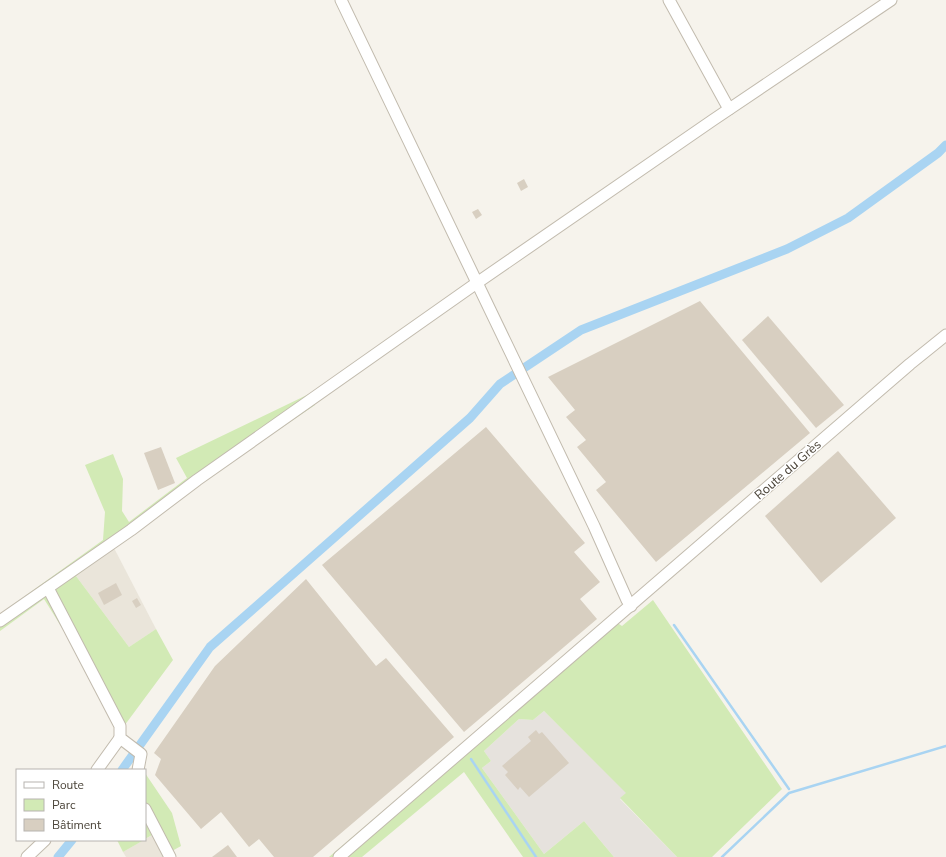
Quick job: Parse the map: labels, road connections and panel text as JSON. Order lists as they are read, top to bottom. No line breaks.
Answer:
{"streets":{"street":["Route du Grès"]},"legend":["Route","Parc","Bâtiment"]}
